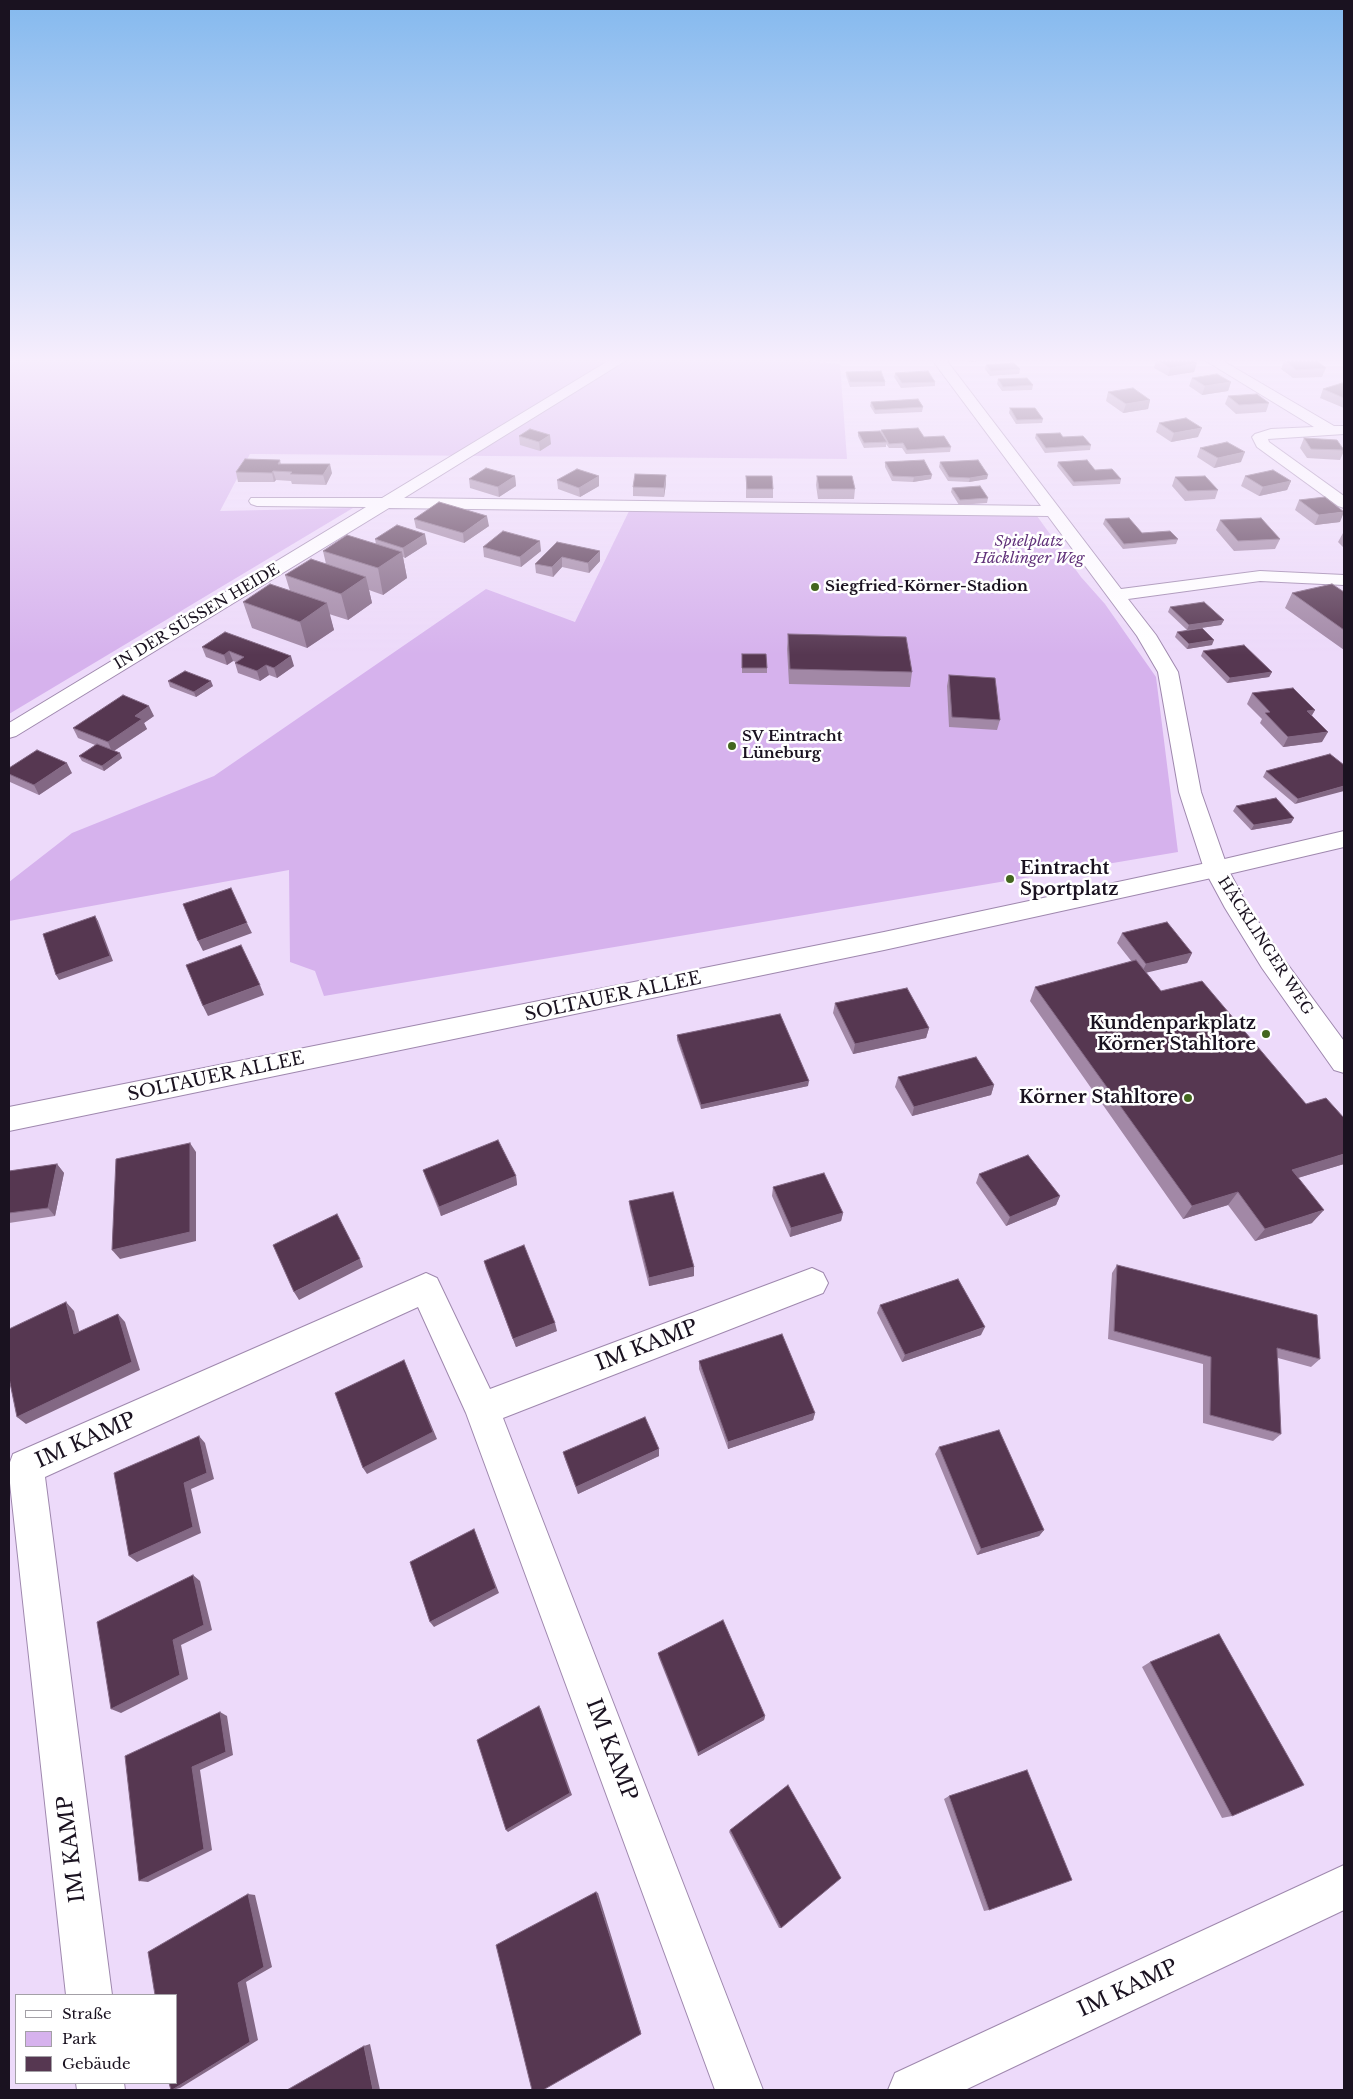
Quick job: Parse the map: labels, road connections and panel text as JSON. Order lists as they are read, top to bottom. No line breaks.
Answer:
{"streets":{"street":["IN DER SÜSSEN HEIDE","HÄCKLINGER WEG","SOLTAUER ALLEE","IM KAMP"]},"crossings":[["HÄCKLINGER WEG","SOLTAUER ALLEE"]],"parks":["Spielplatz Häcklinger Weg"],"places":["Siegfried-Körner-Stadion","SV Eintracht Lüneburg","Eintracht Sportplatz","Kundenparkplatz Körner Stahltore","Körner Stahltore"],"legend":["Straße","Park","Gebäude"]}
